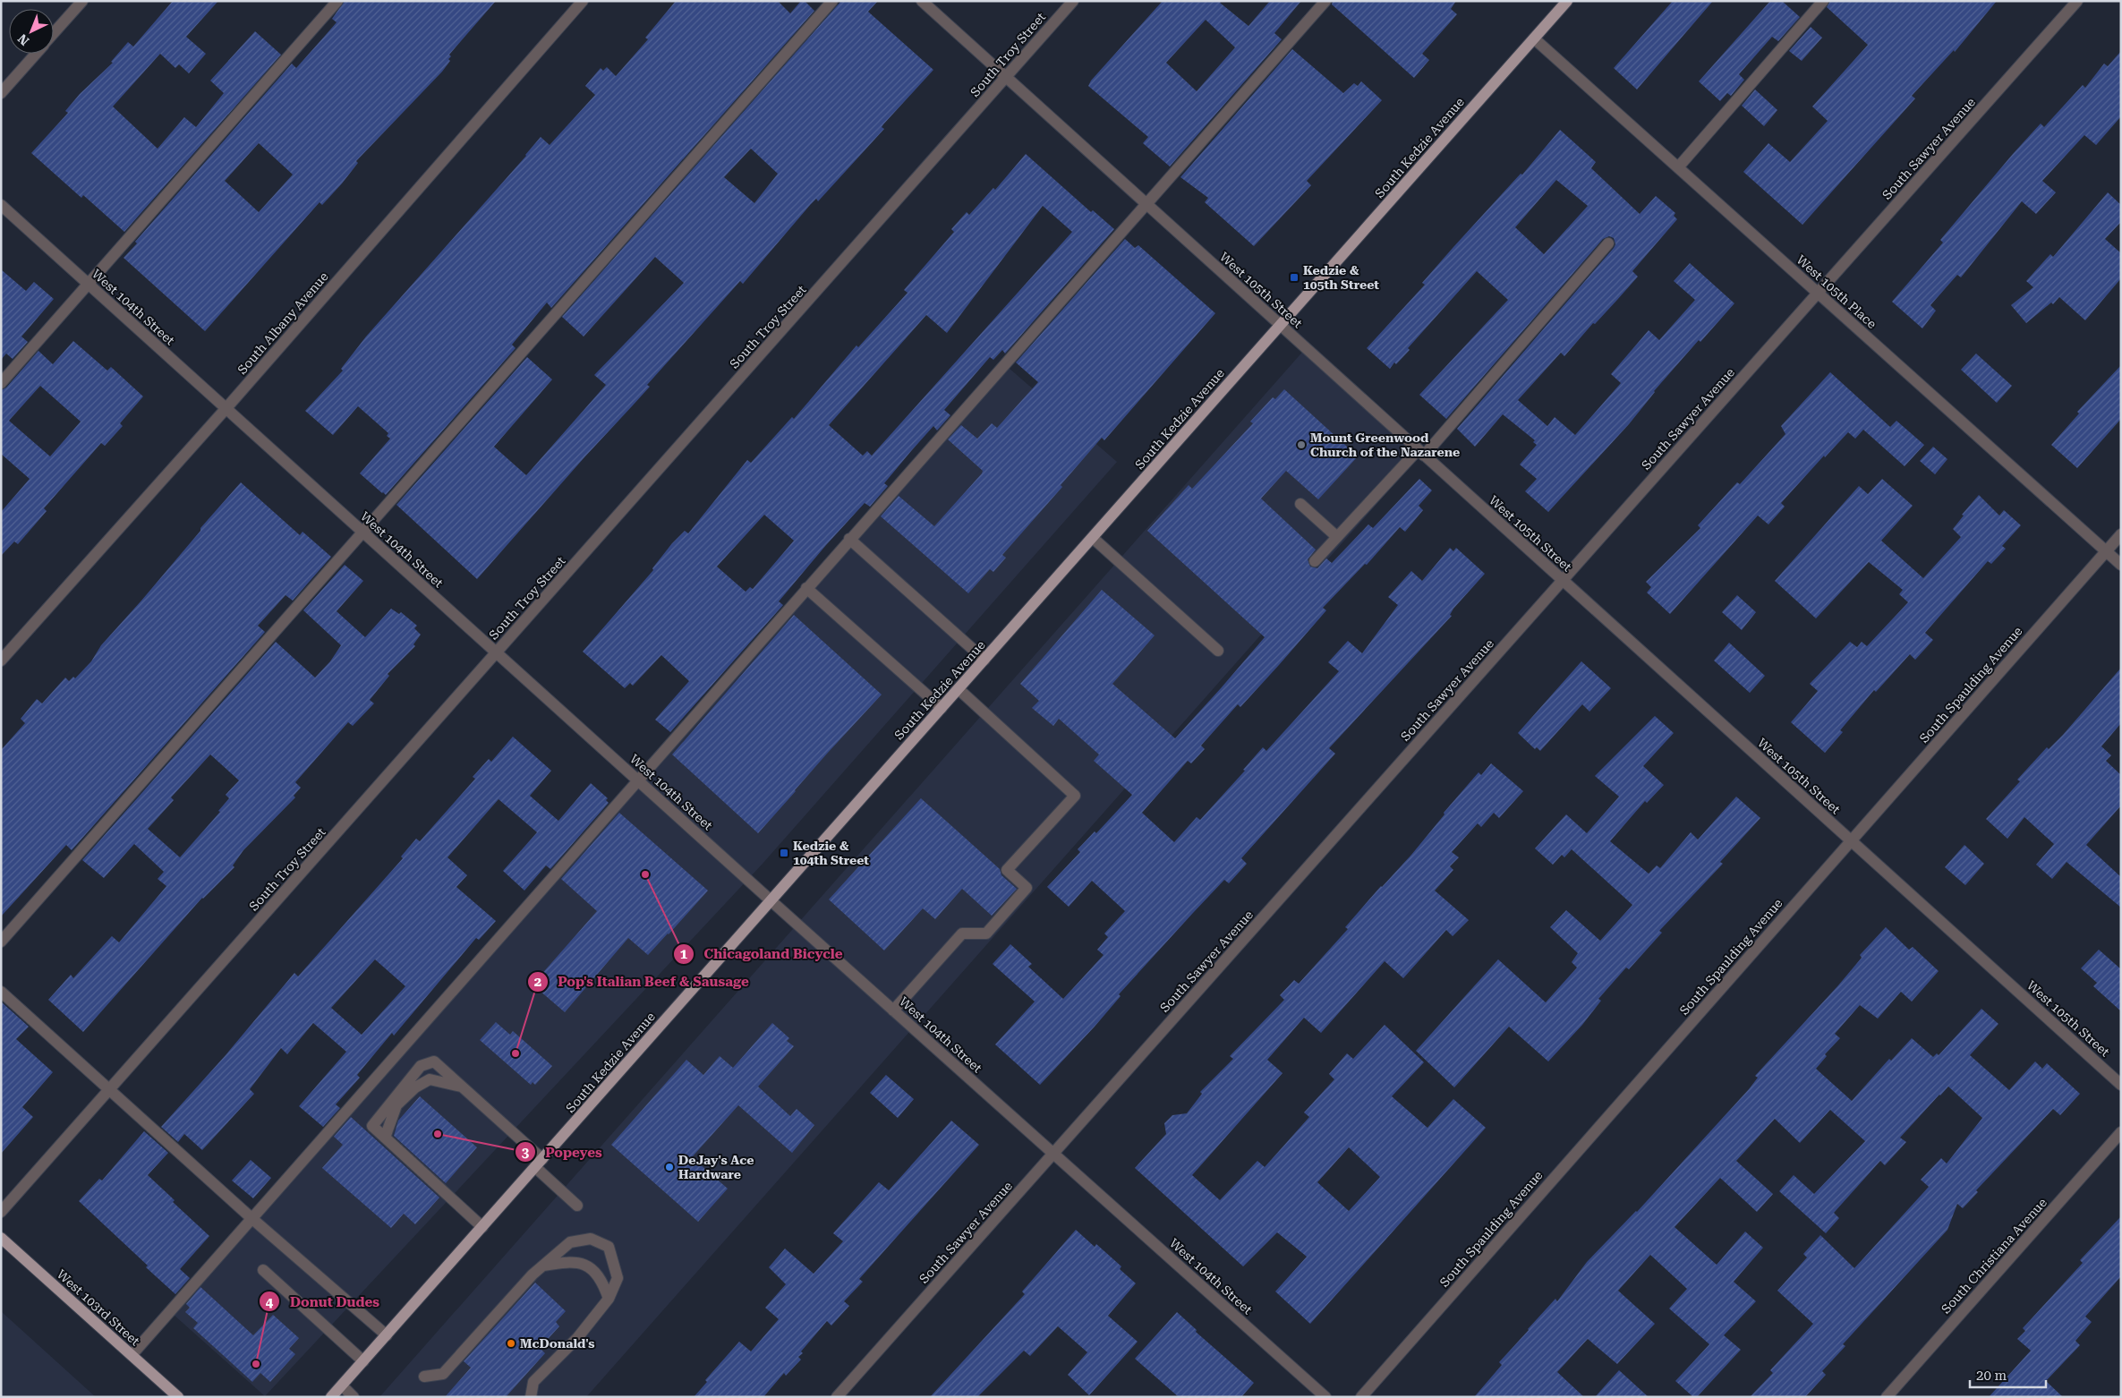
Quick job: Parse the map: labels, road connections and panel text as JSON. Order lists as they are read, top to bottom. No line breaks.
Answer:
{"streets":{"main road":["South Kedzie Avenue","West 103rd Street"],"street":["South Troy Street","South Sawyer Avenue","West 105th Street","West 105th Place","West 104th Street","South Albany Avenue","South Spaulding Avenue","South Christiana Avenue"]},"crossings":[["South Troy Street","West 105th Street"],["South Troy Street","West 104th Street"],["South Kedzie Avenue","West 105th Street"],["South Kedzie Avenue","West 105th Place"],["South Kedzie Avenue","West 104th Street"],["South Sawyer Avenue","West 105th Street"],["South Sawyer Avenue","West 105th Place"],["South Sawyer Avenue","West 104th Street"],["West 105th Street","South Spaulding Avenue"],["West 105th Place","South Spaulding Avenue"],["West 104th Street","South Albany Avenue"]],"places":{"transit":["Kedzie & 105th Street","Kedzie & 104th Street"],"other":["Mount Greenwood Church of the Nazarene","Chicagoland Bicycle","Pop's Italian Beef & Sausage","Popeyes","DeJay's Ace Hardware","McDonald's","Donut Dudes"]},"scale_bar":"20 m","north":"bottom left"}
